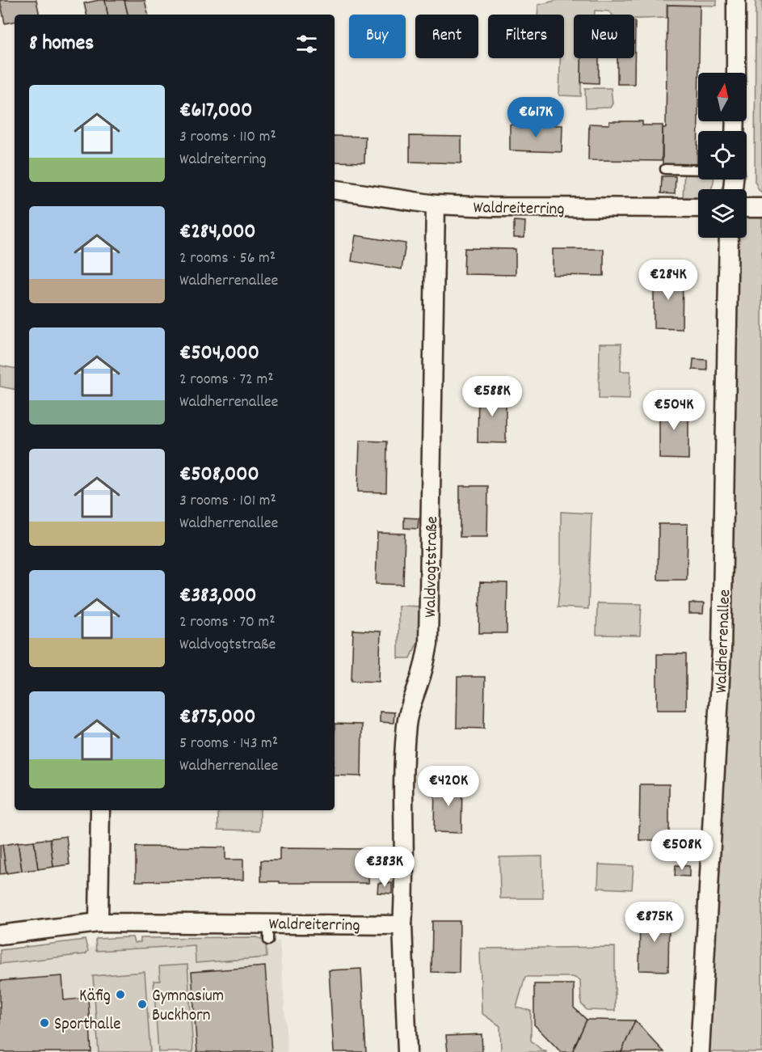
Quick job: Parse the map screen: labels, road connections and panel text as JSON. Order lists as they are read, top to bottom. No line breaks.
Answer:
{"streets":{"street":["Waldreiterring","Waldvogtstraße","Waldherrenallee"]},"crossings":[["Waldreiterring","Waldvogtstraße"]],"places":["Käfig","Gymnasium Buckhorn","Sporthalle"],"north":"top","page":{"chip":["Buy","Rent","Filters","New"],"heading":"8 homes","list":[{"name":"€617,000","note":"3 rooms · 110 m² · Waldreiterring"},{"name":"€284,000","note":"2 rooms · 56 m² · Waldherrenallee"},{"name":"€504,000","note":"2 rooms · 72 m² · Waldherrenallee"},{"name":"€508,000","note":"3 rooms · 101 m² · Waldherrenallee"},{"name":"€383,000","note":"2 rooms · 70 m² · Waldvogtstraße"},{"name":"€875,000","note":"5 rooms · 143 m² · Waldherrenallee"}],"price":["€617K","€284K","€588K","€504K","€420K","€508K","€383K","€875K"]}}
